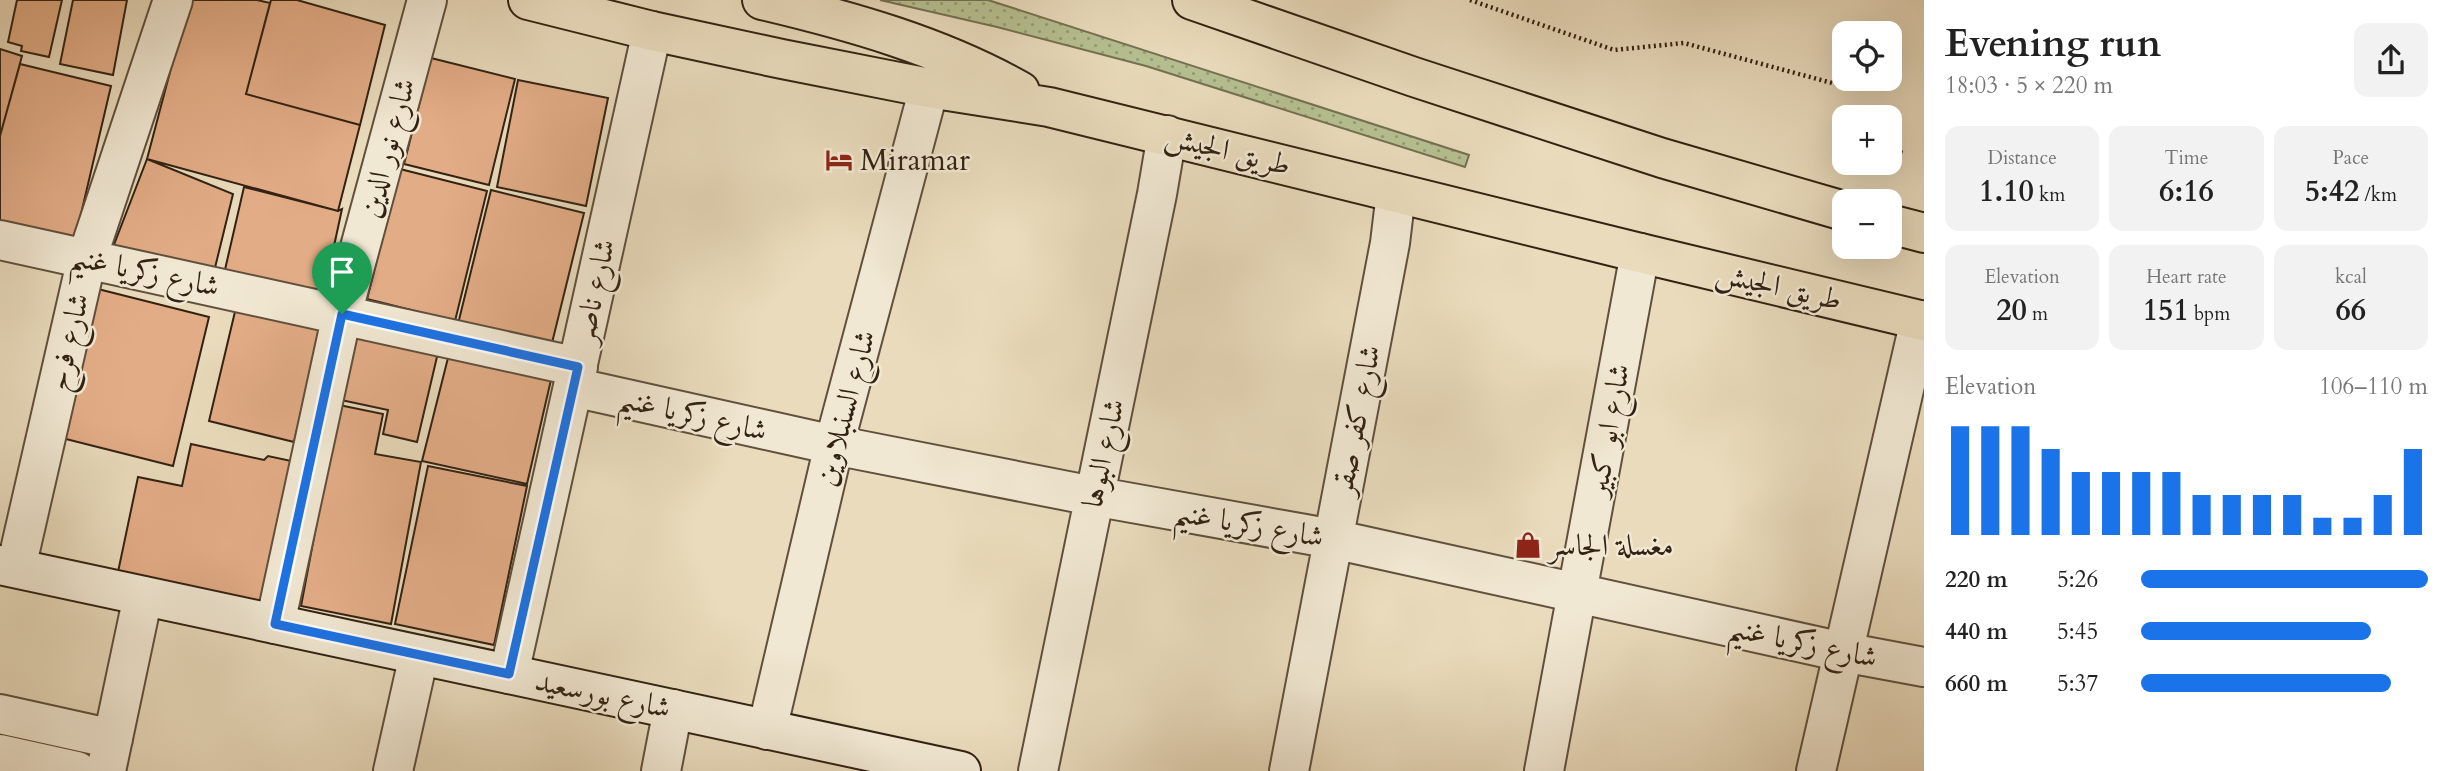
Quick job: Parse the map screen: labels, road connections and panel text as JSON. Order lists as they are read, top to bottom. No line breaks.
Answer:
{"streets":{"highway":["طريق الجيش"],"street":["شارع نور الدين","شارع زكريا غنيم","شارع ناصر","شارع فرح","شارع السنبلاوين","شارع كفر صقر","شارع ابو كبير","شارع البوها","شارع بورسعيد"]},"crossings":[["شارع نور الدين","شارع زكريا غنيم"],["شارع نور الدين","شارع بورسعيد"],["طريق الجيش","شارع ناصر"],["طريق الجيش","شارع السنبلاوين"],["طريق الجيش","شارع كفر صقر"],["طريق الجيش","شارع ابو كبير"],["طريق الجيش","شارع البوها"],["شارع زكريا غنيم","شارع ناصر"],["شارع زكريا غنيم","شارع فرح"],["شارع زكريا غنيم","شارع السنبلاوين"],["شارع زكريا غنيم","شارع كفر صقر"],["شارع زكريا غنيم","شارع ابو كبير"],["شارع زكريا غنيم","شارع البوها"],["شارع ناصر","شارع بورسعيد"],["شارع فرح","شارع بورسعيد"],["شارع السنبلاوين","شارع بورسعيد"]],"places":{"hotel":["Miramar"],"shop":["مغسلة الجاسر"]},"page":{"heading":["Evening run","18:03 · 5 × 220 m"],"map_buttons":["+","−"],"stats":[["Distance","1.10 km"],["Time","6:16"],["Pace","5:42 /km"],["Elevation","20 m"],["Heart rate","151 bpm"],["kcal","66"]],"chart":["Elevation","106–110 m"],"list":[{"name":"220 m","note":"5:26"},{"name":"440 m","note":"5:45"},{"name":"660 m","note":"5:37"}]}}
